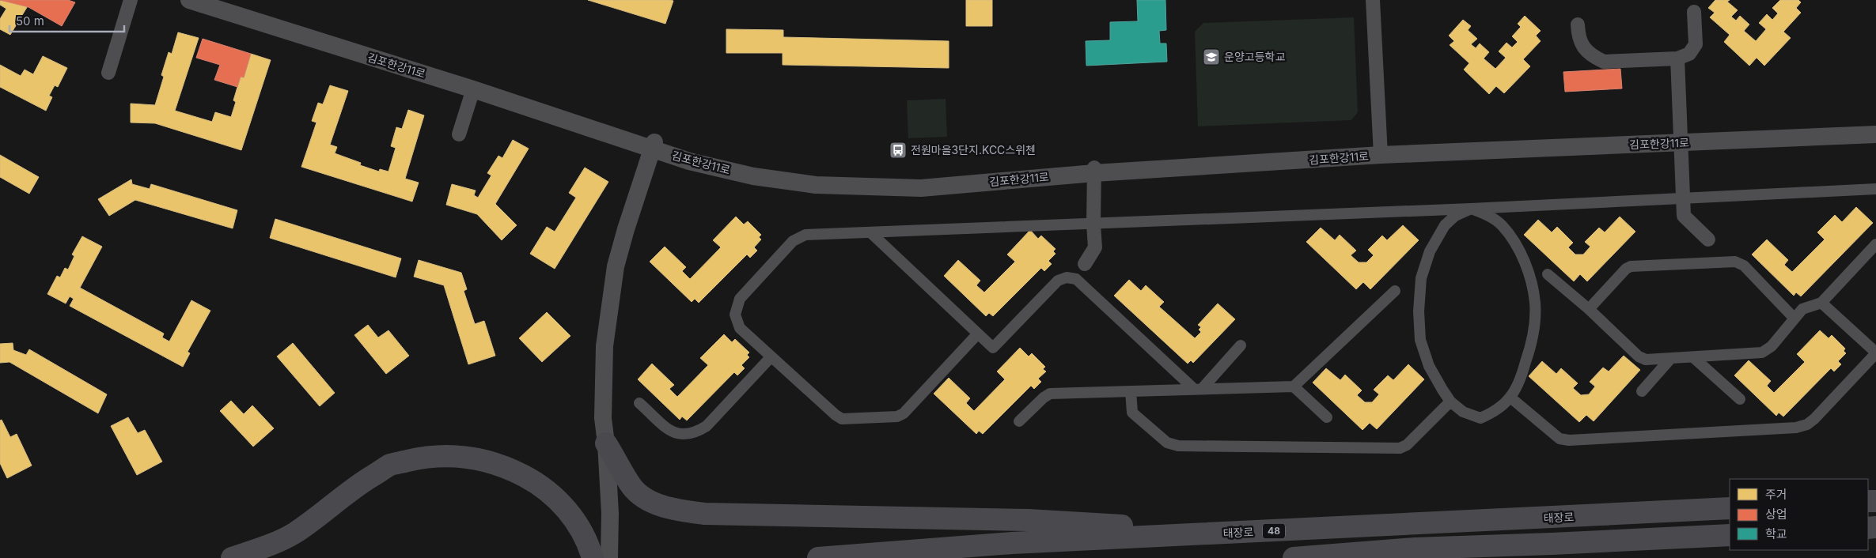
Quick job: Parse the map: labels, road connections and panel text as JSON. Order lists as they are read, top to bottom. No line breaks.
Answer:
{"streets":{"main road":["태장로","48"],"street":["김포한강11로"]},"places":{"school or university":["운양고등학교"],"bus stop":["전원마을3단지.KCC스위첸"]},"legend":["주거","상업","학교"],"scale_bar":"50 m"}
